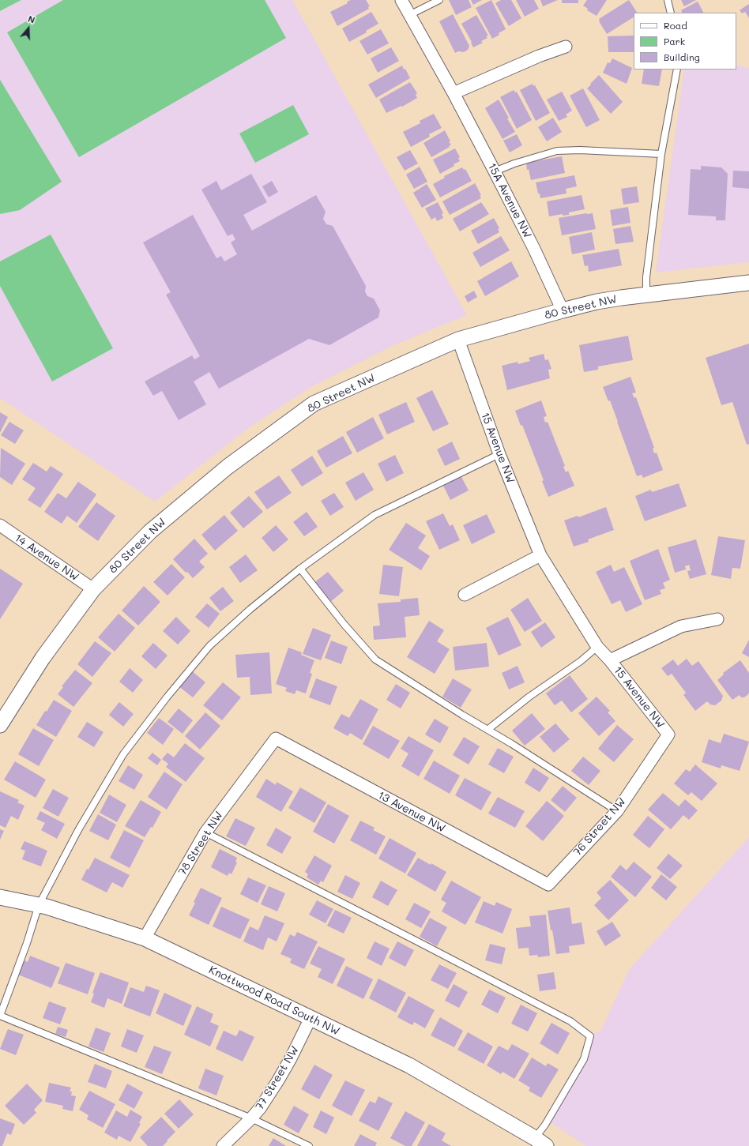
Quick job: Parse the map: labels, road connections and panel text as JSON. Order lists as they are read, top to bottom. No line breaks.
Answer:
{"streets":{"street":["15A Avenue NW","80 Street NW","15 Avenue NW","14 Avenue NW","13 Avenue NW","76 Street NW","78 Street NW","Knottwood Road South NW","77 Street NW"]},"crossings":[["15A Avenue NW","80 Street NW"],["80 Street NW","15 Avenue NW"],["80 Street NW","14 Avenue NW"],["15 Avenue NW","76 Street NW"],["13 Avenue NW","76 Street NW"],["13 Avenue NW","78 Street NW"],["78 Street NW","Knottwood Road South NW"],["Knottwood Road South NW","77 Street NW"]],"legend":["Road","Park","Building"],"north":"top"}
